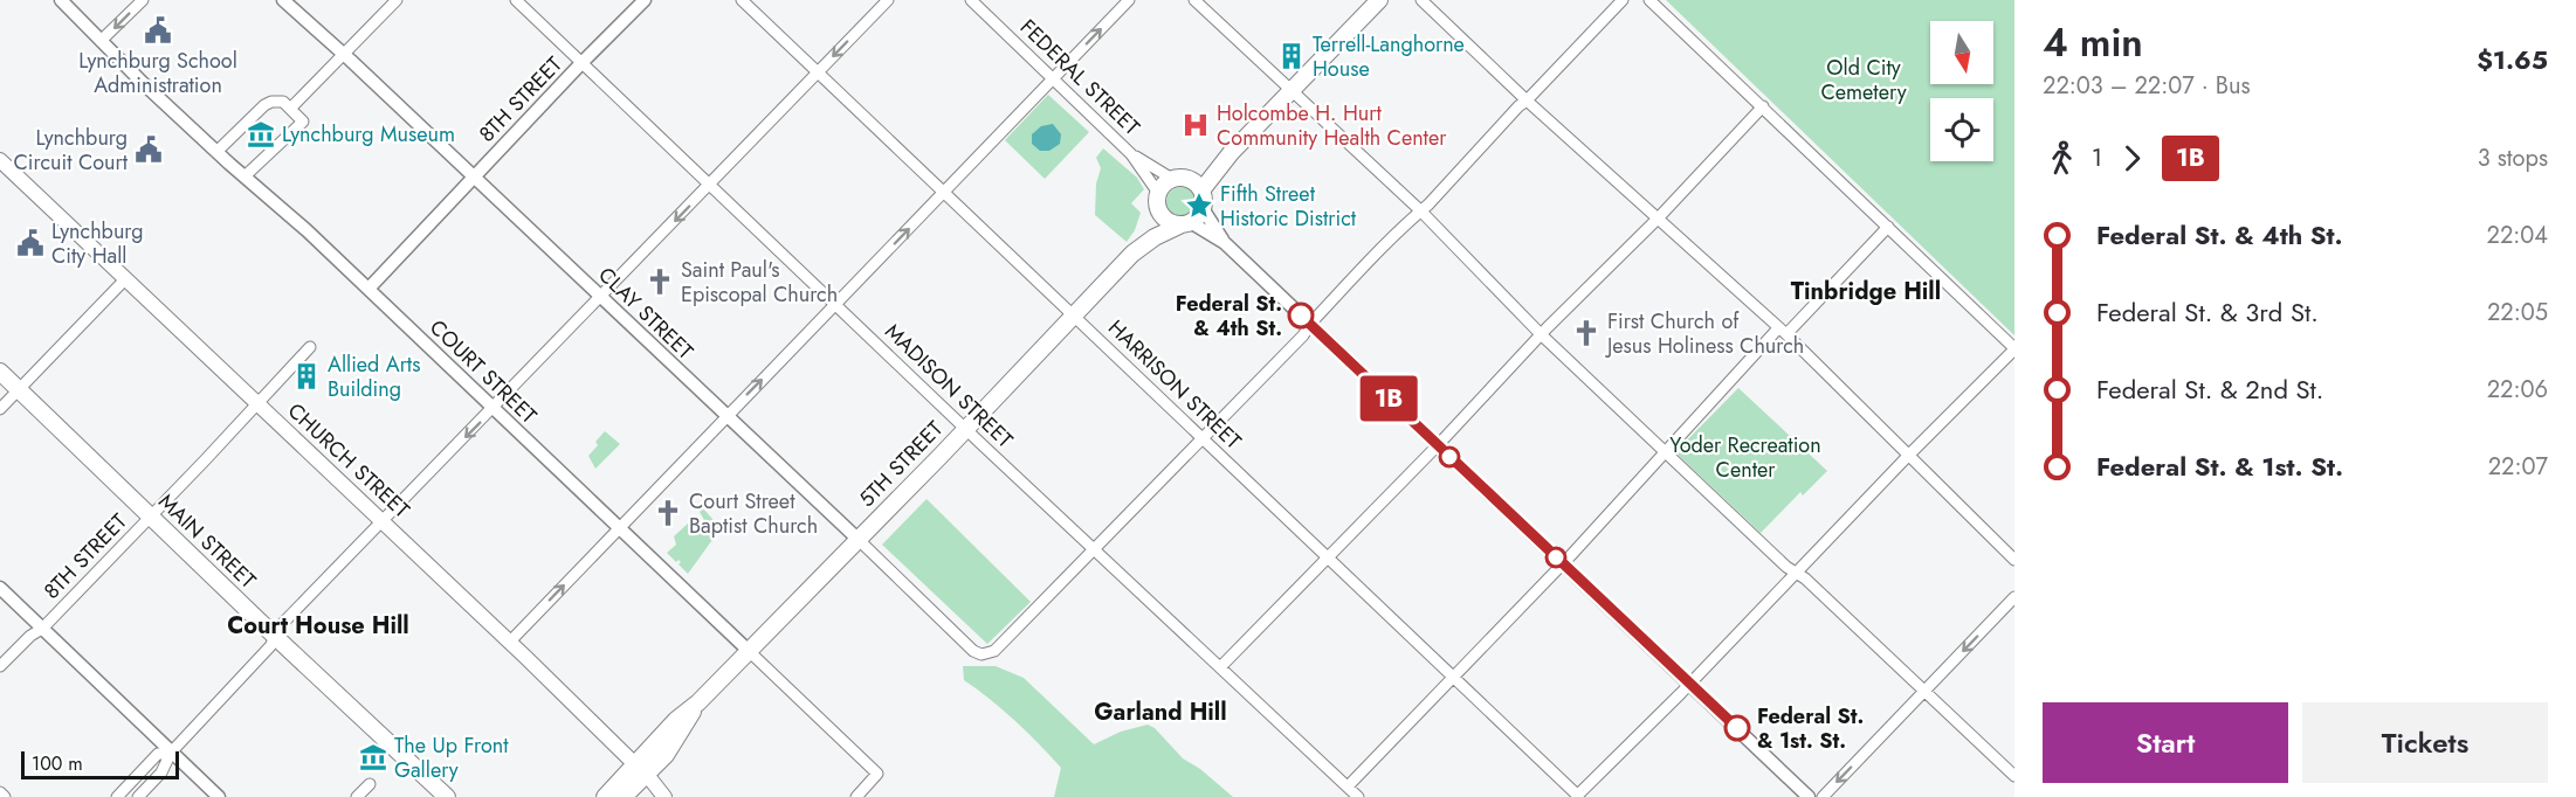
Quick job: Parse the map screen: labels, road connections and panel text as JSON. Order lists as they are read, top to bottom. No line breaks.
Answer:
{"streets":{"main road":["CHURCH STREET","5TH STREET","MAIN STREET"],"street":["FEDERAL STREET","8TH STREET","CLAY STREET","COURT STREET","HARRISON STREET","MADISON STREET"]},"crossings":[["FEDERAL STREET","5TH STREET"],["8TH STREET","CLAY STREET"],["8TH STREET","COURT STREET"],["8TH STREET","MADISON STREET"],["8TH STREET","CHURCH STREET"],["8TH STREET","MAIN STREET"],["CLAY STREET","MADISON STREET"],["CLAY STREET","5TH STREET"],["COURT STREET","5TH STREET"],["HARRISON STREET","5TH STREET"],["MADISON STREET","5TH STREET"],["CHURCH STREET","5TH STREET"]],"districts":["Tinbridge Hill","Court House Hill","Garland Hill"],"parks":["Old City Cemetery","Yoder Recreation Center"],"places":{"public building":["Lynchburg School Administration","Lynchburg Circuit Court","Lynchburg City Hall"],"building":["Terrell-Langhorne House","Allied Arts Building"],"hospital":["Holcombe H. Hurt Community Health Center"],"museum":["Lynchburg Museum","The Up Front Gallery"],"place":["Fifth Street Historic District"],"church":["Saint Paul's Episcopal Church","First Church of Jesus Holiness Church","Court Street Baptist Church"],"other":["Federal St. & 4th St.","Federal St. & 1st. St."]},"lines":["bus line 1B"],"scale_bar":"100 m","north":"bottom","page":{"on_map":"1B","heading":["4 min","22:03 – 22:07 · Bus","$1.65"],"legs":["1","1B","3 stops"],"list":[{"name":"Federal St. & 4th St.","value":"22:04"},{"name":"Federal St. & 3rd St.","value":"22:05"},{"name":"Federal St. & 2nd St.","value":"22:06"},{"name":"Federal St. & 1st. St.","value":"22:07"}],"buttons":["Start","Tickets"],"scale":"100 m"}}
